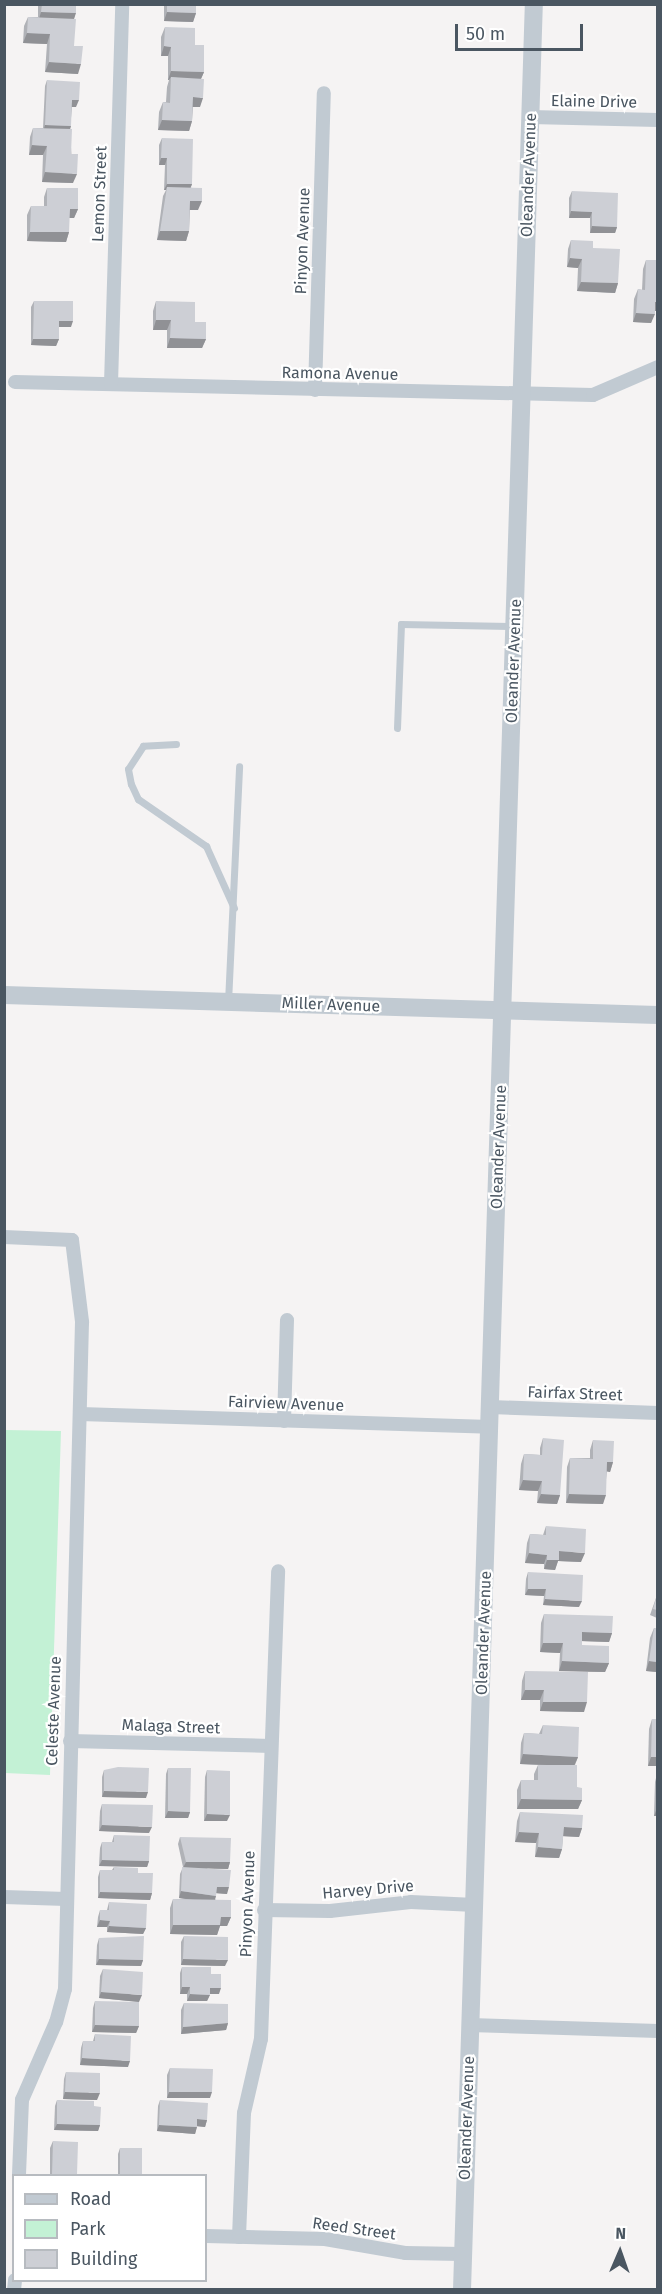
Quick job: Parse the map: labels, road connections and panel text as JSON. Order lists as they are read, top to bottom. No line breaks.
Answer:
{"streets":{"street":["Elaine Drive","Oleander Avenue","Lemon Street","Pinyon Avenue","Ramona Avenue","Miller Avenue","Fairfax Street","Fairview Avenue","Celeste Avenue","Malaga Street","Harvey Drive","Reed Street"]},"crossings":[["Elaine Drive","Oleander Avenue"],["Oleander Avenue","Ramona Avenue"],["Oleander Avenue","Miller Avenue"],["Oleander Avenue","Fairfax Street"],["Oleander Avenue","Fairview Avenue"],["Oleander Avenue","Harvey Drive"],["Oleander Avenue","Reed Street"],["Lemon Street","Ramona Avenue"],["Pinyon Avenue","Ramona Avenue"],["Pinyon Avenue","Malaga Street"],["Pinyon Avenue","Harvey Drive"],["Pinyon Avenue","Reed Street"],["Fairview Avenue","Celeste Avenue"],["Celeste Avenue","Malaga Street"]],"legend":["Road","Park","Building"],"scale_bar":"50 m","north":"top"}
